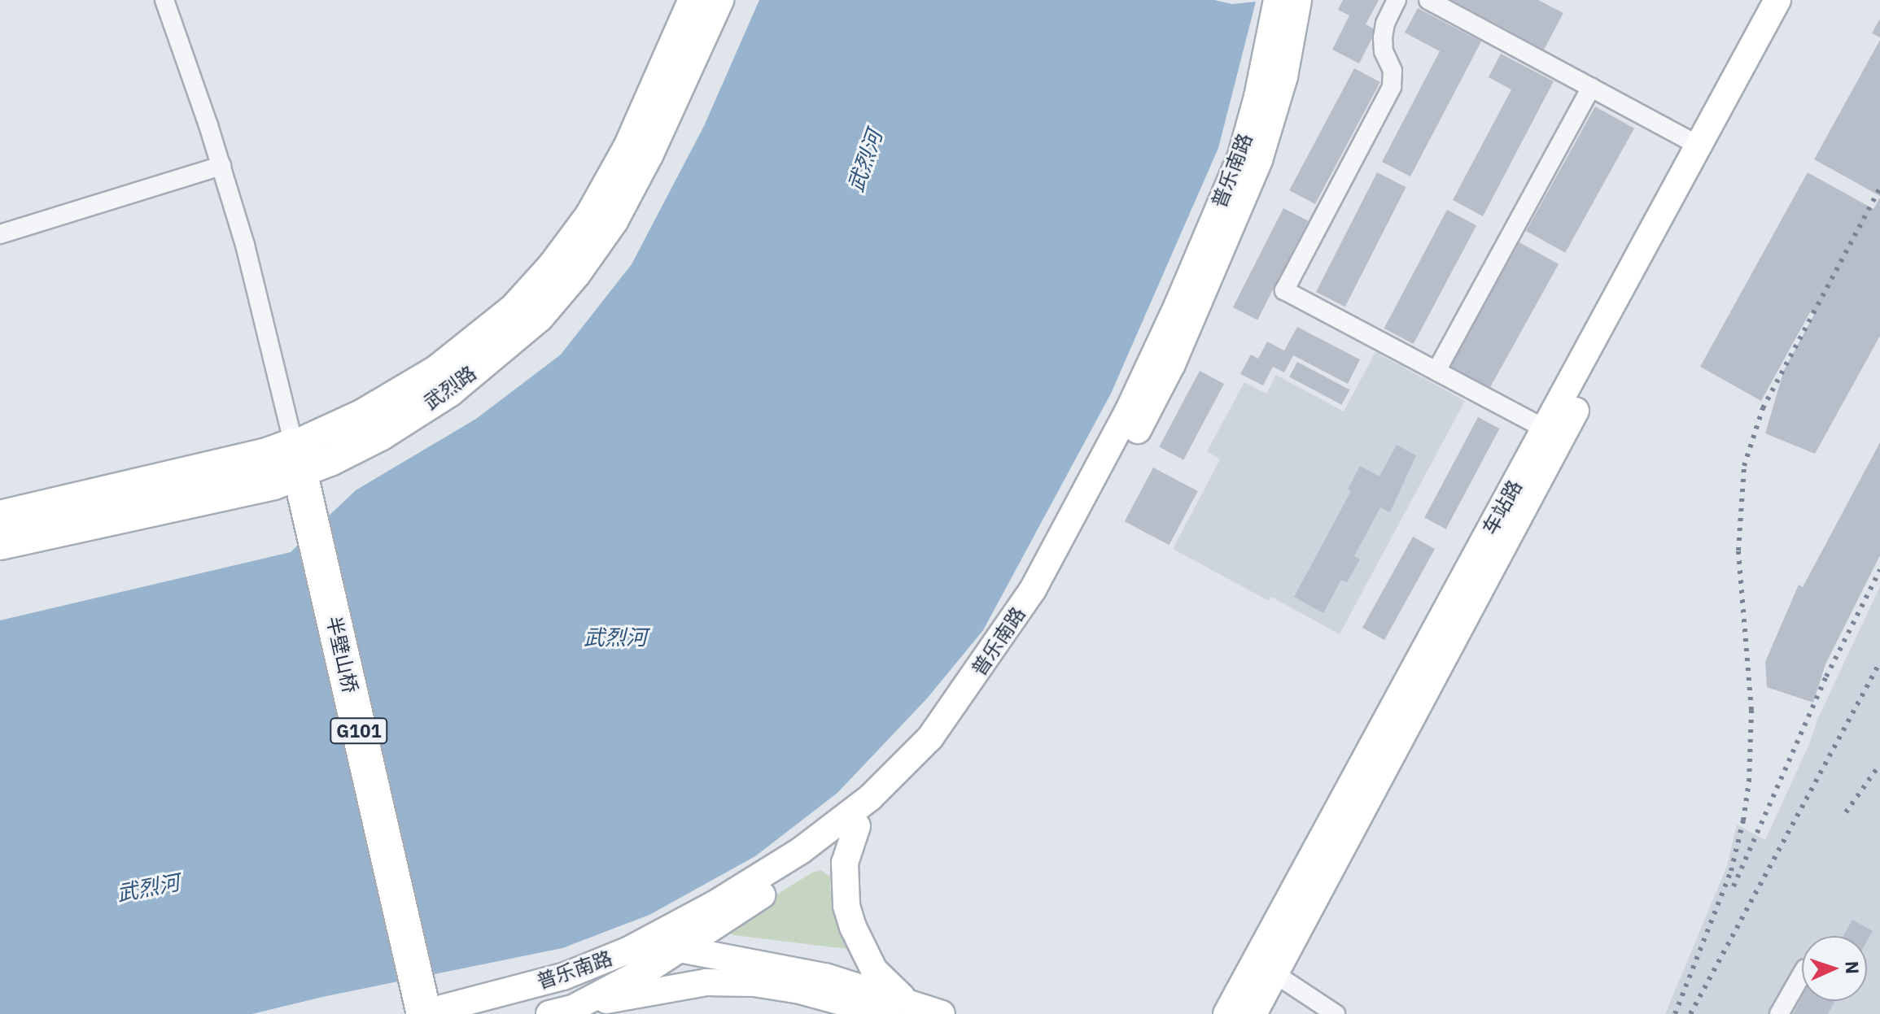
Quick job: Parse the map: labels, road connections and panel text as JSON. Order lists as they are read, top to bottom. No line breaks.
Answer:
{"streets":{"highway":["武烈路","半壁山桥","G101"],"main road":["普乐南路","车站路"]},"crossings":[["普乐南路","半壁山桥"],["武烈路","半壁山桥"]],"water":["武烈河"],"north":"right"}
